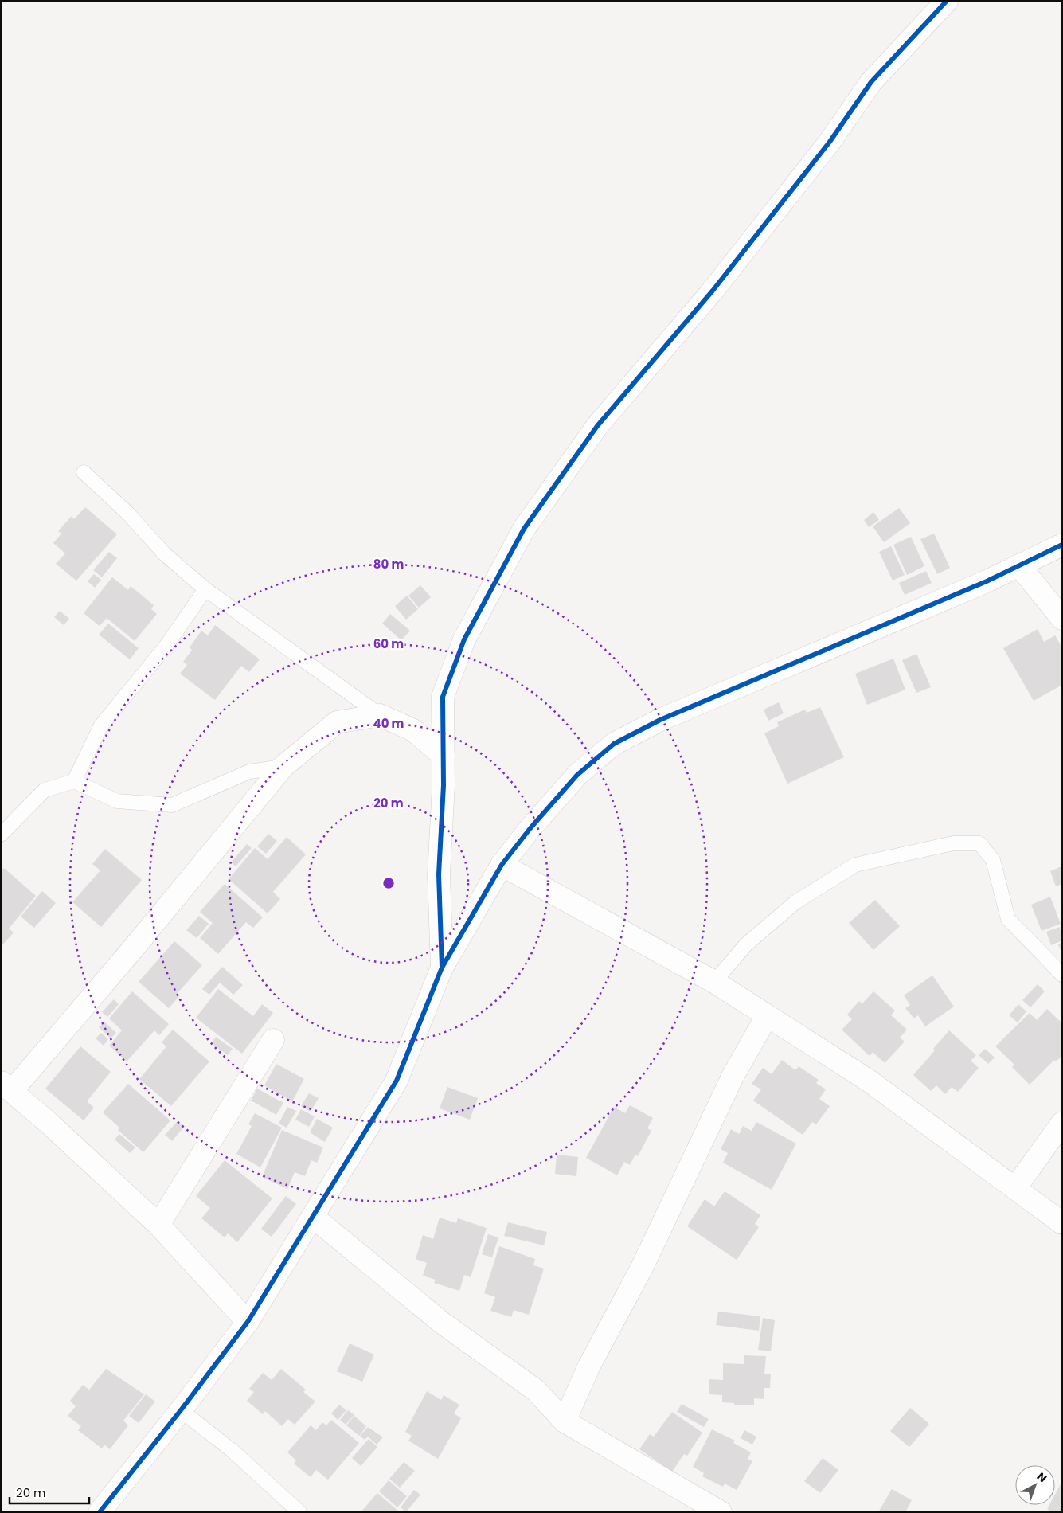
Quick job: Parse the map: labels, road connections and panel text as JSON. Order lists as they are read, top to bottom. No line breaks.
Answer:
{"scale_bar":"20 m","north":"top right","rings":["80 m","60 m","40 m","20 m"]}
